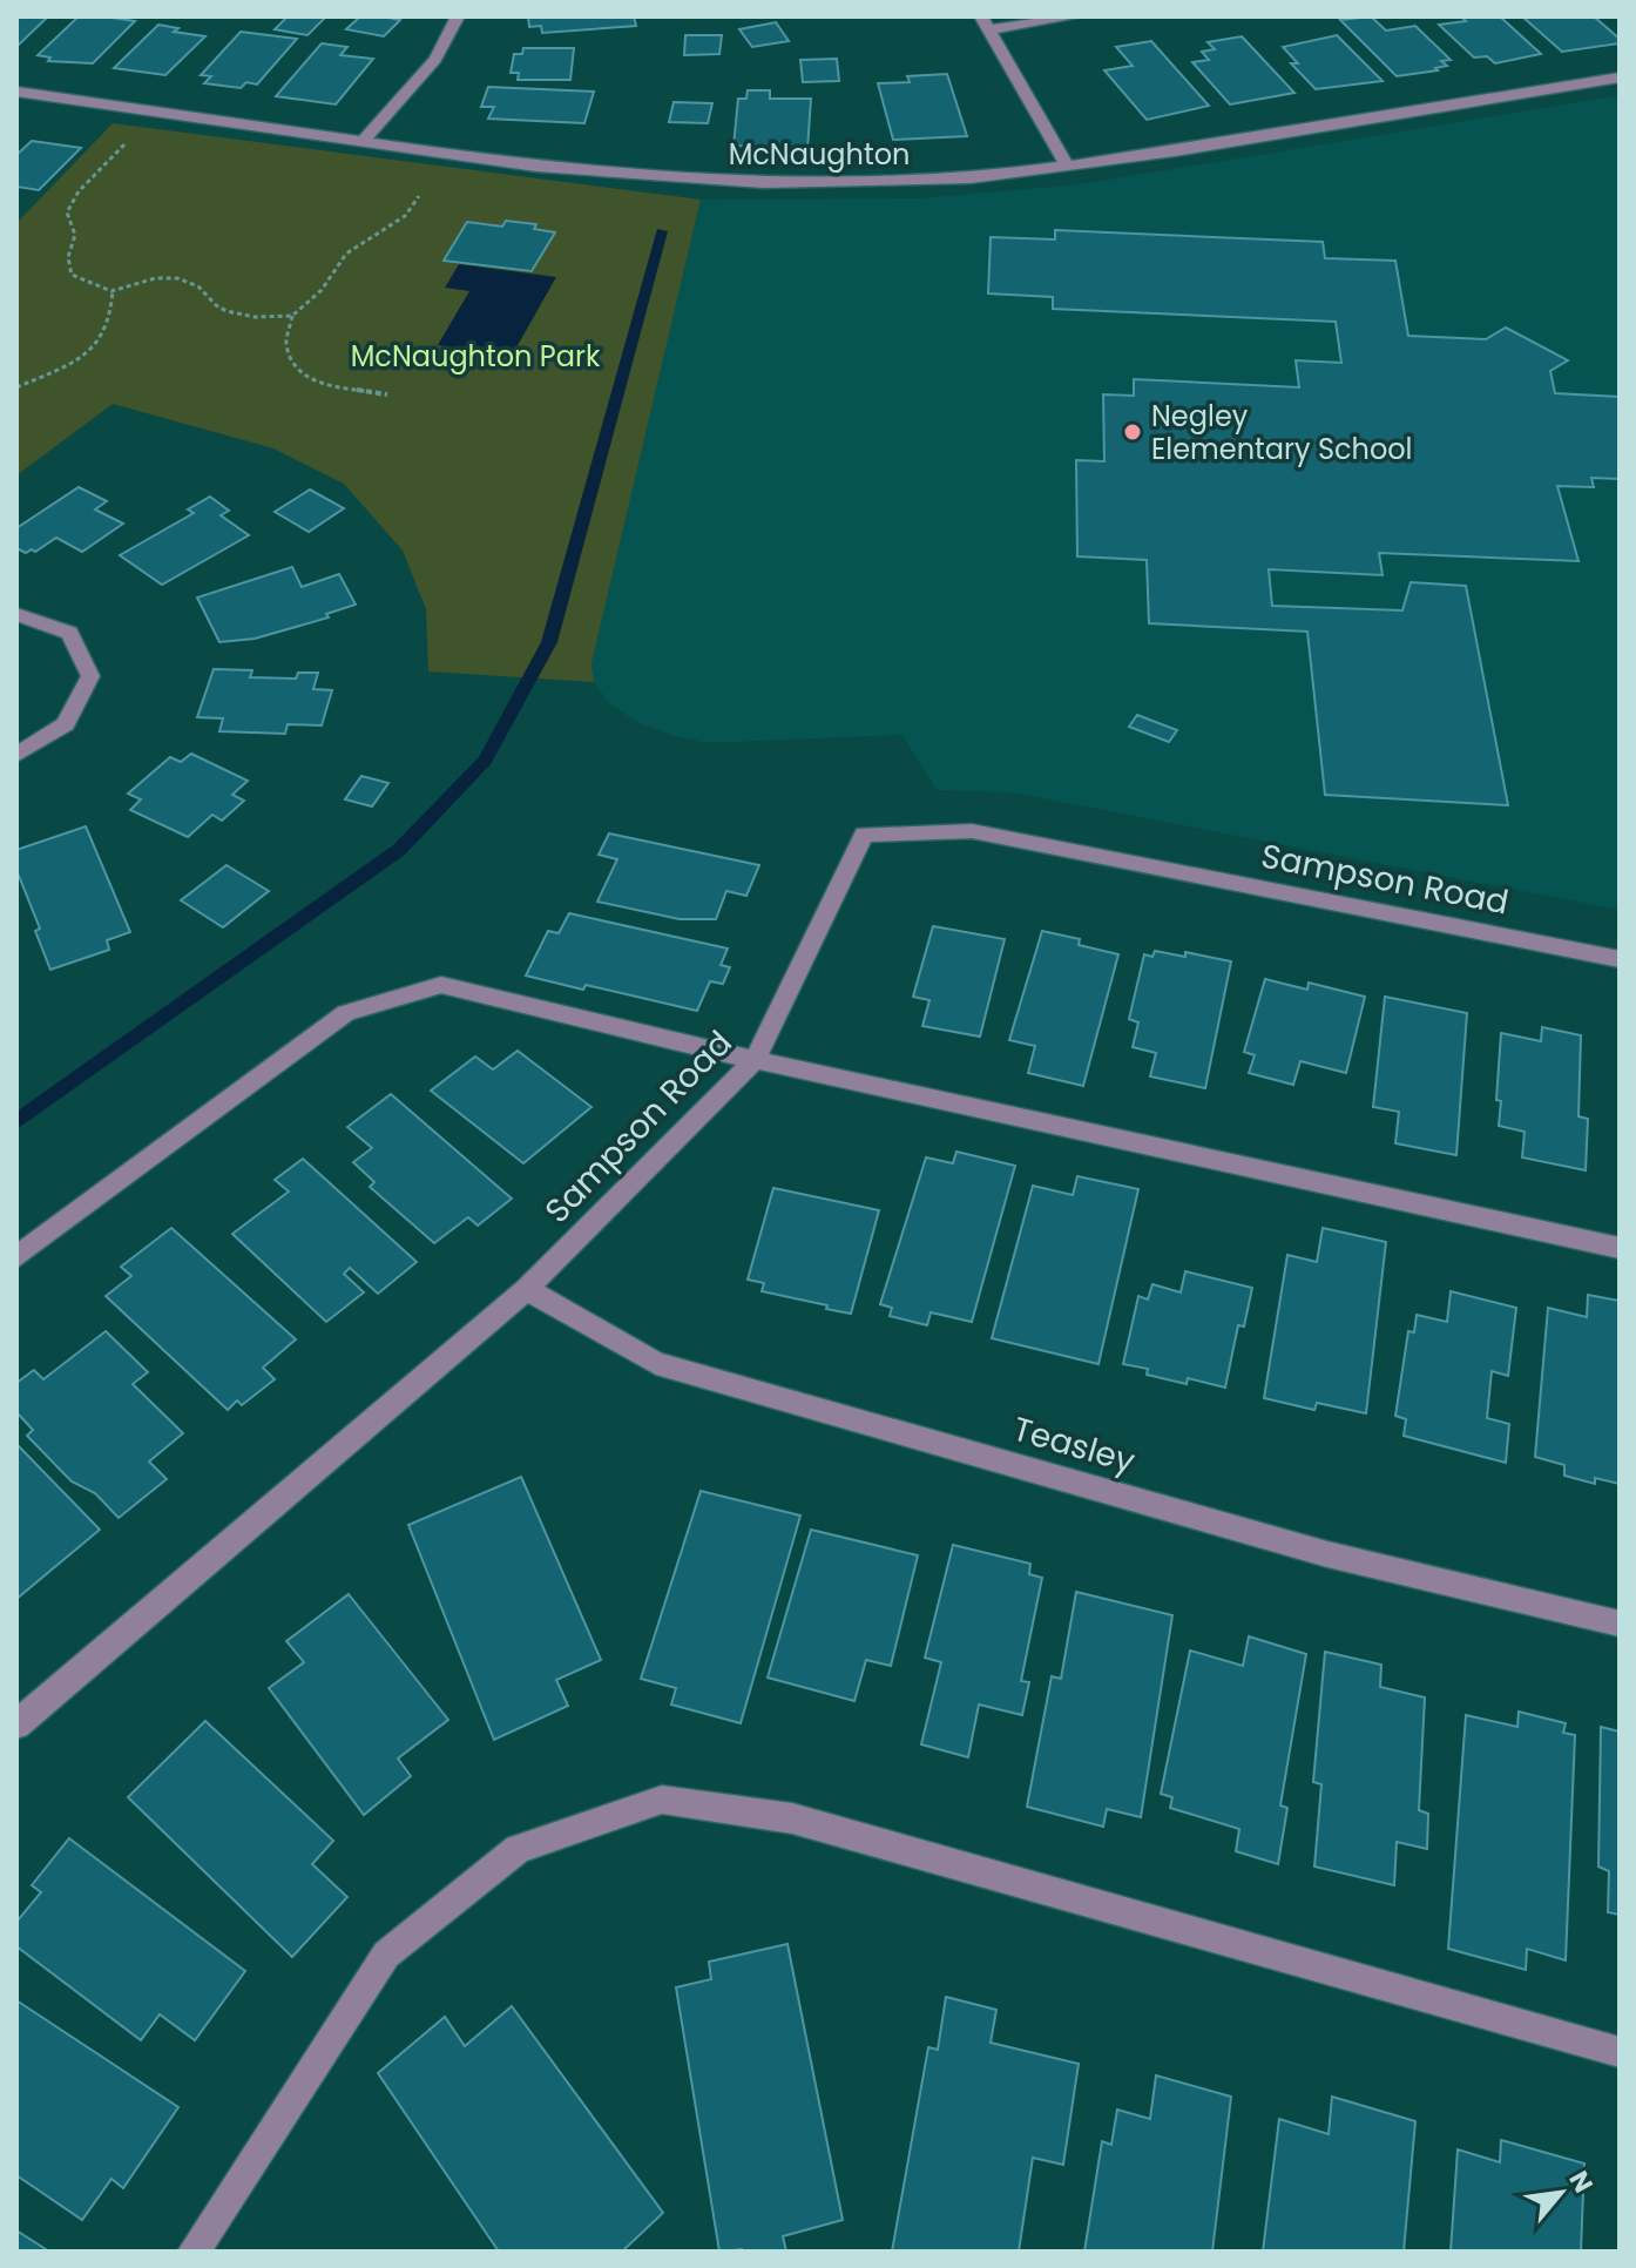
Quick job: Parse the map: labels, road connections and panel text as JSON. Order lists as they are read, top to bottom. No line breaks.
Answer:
{"streets":{"street":["McNaughton","Sampson Road","Teasley"]},"crossings":[["Sampson Road","Teasley"]],"parks":["McNaughton Park"],"places":["Negley Elementary School"],"north":"top right"}
